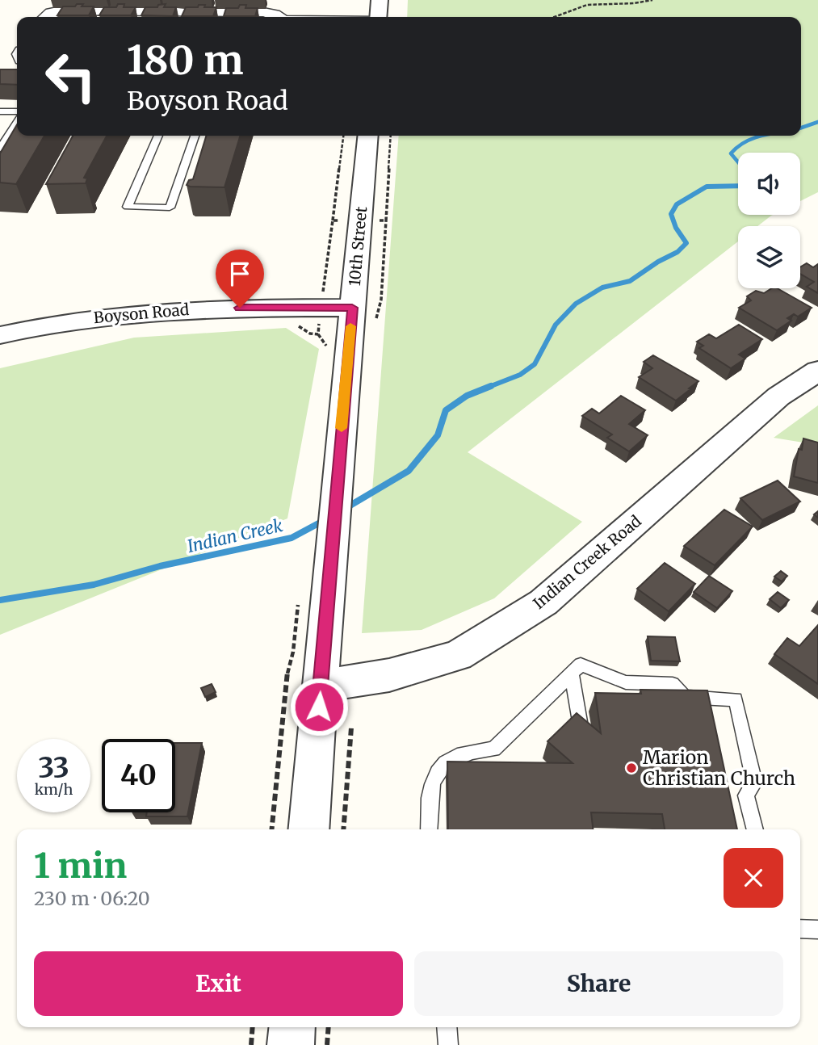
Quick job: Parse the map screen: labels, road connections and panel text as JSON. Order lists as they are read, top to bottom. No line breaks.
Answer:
{"streets":{"street":["10th Street","Boyson Road","Indian Creek Road"]},"crossings":[["10th Street","Boyson Road"],["10th Street","Indian Creek Road"]],"water":["Indian Creek"],"places":["Marion Christian Church"],"page":{"turn":["180 m","Boyson Road"],"speed":"33 km/h","limit":"40","heading":["1 min","230 m · 06:20"],"buttons":["Exit","Share"]}}
